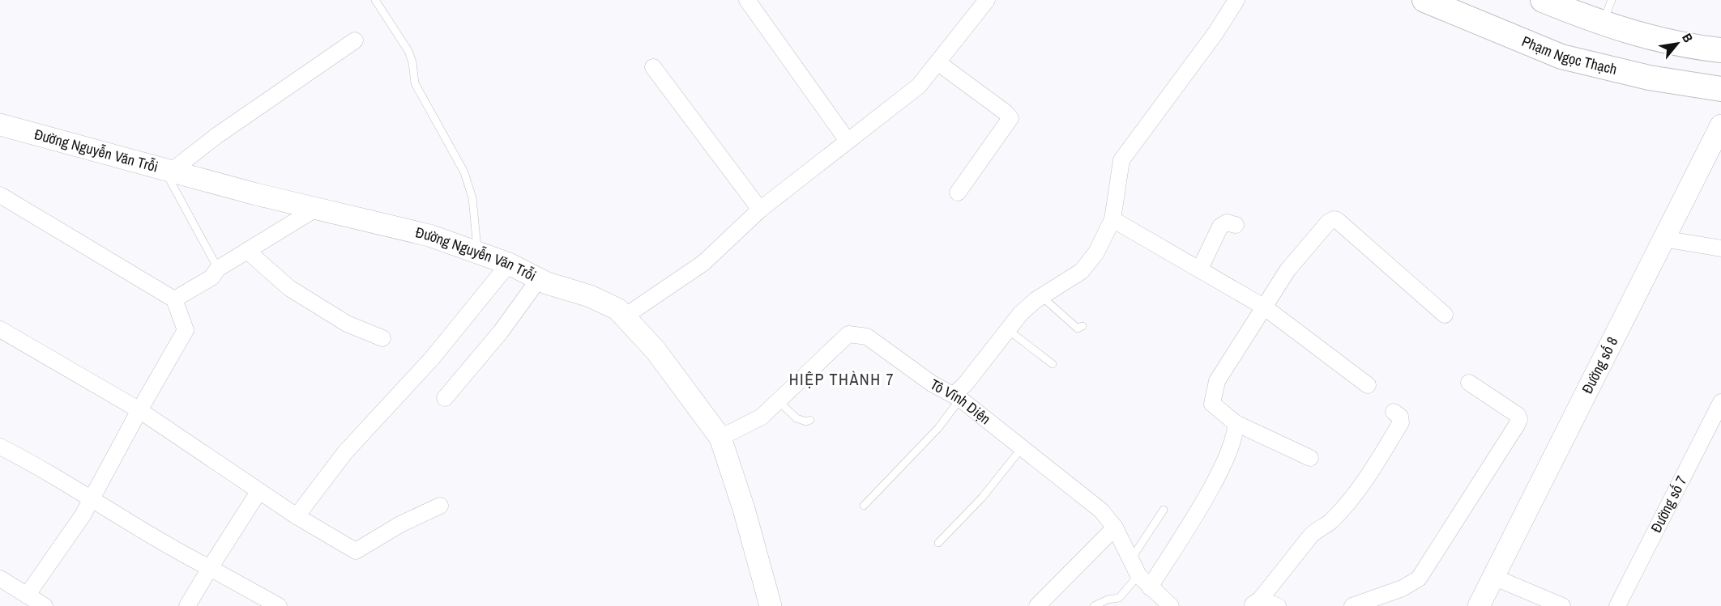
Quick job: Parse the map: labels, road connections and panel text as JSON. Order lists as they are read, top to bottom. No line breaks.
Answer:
{"streets":{"main road":["Phạm Ngọc Thạch"],"street":["Đường Nguyễn Văn Trỗi","Đường số 8","Tô Vĩnh Diện","Đường số 7"]},"crossings":[["Đường Nguyễn Văn Trỗi","Tô Vĩnh Diện"]],"districts":["HIỆP THÀNH 7"],"north":"top right"}
